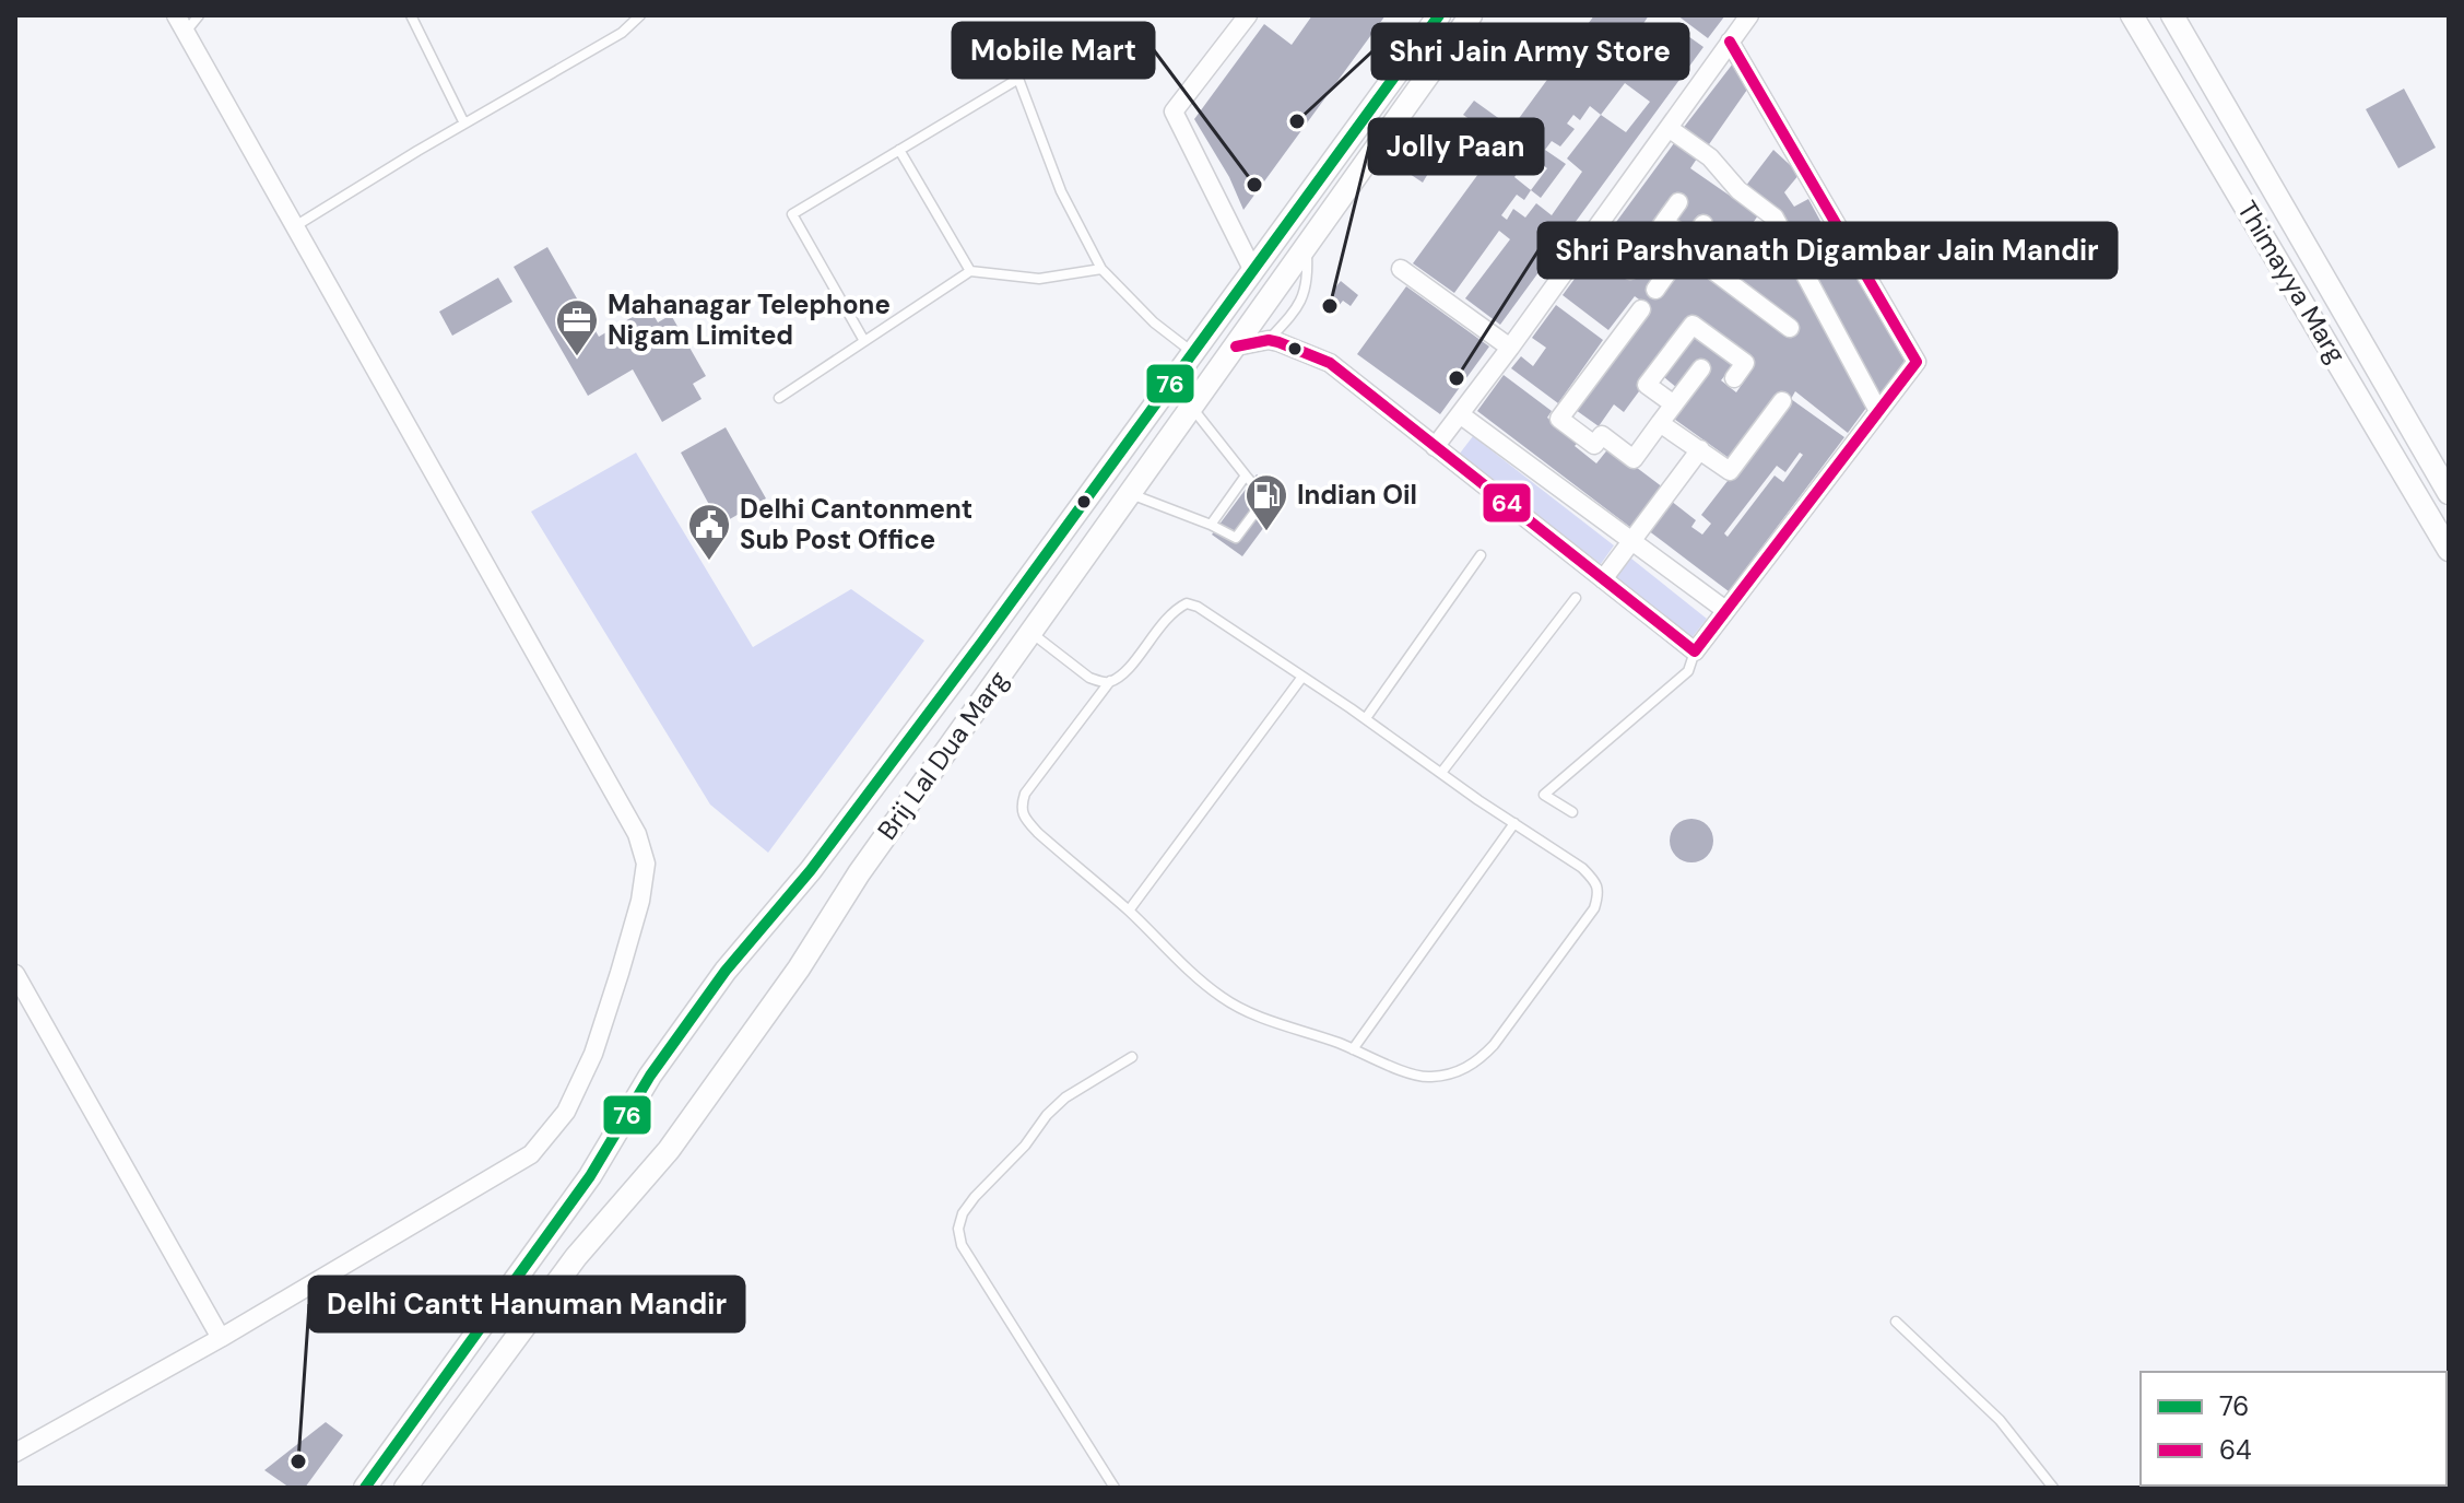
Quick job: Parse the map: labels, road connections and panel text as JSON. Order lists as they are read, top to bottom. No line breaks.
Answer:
{"streets":{"street":["Thimayya Marg","Brij Lal Dua Marg"]},"places":{"other":["Shri Jain Army Store","Mobile Mart","Jolly Paan","Shri Parshvanath Digambar Jain Mandir","Delhi Cantt Hanuman Mandir"],"office":["Mahanagar Telephone Nigam Limited"],"fuel station":["Indian Oil"],"public building":["Delhi Cantonment Sub Post Office"]},"lines":["transit line 76","transit line 64"],"legend":["76","64"]}
